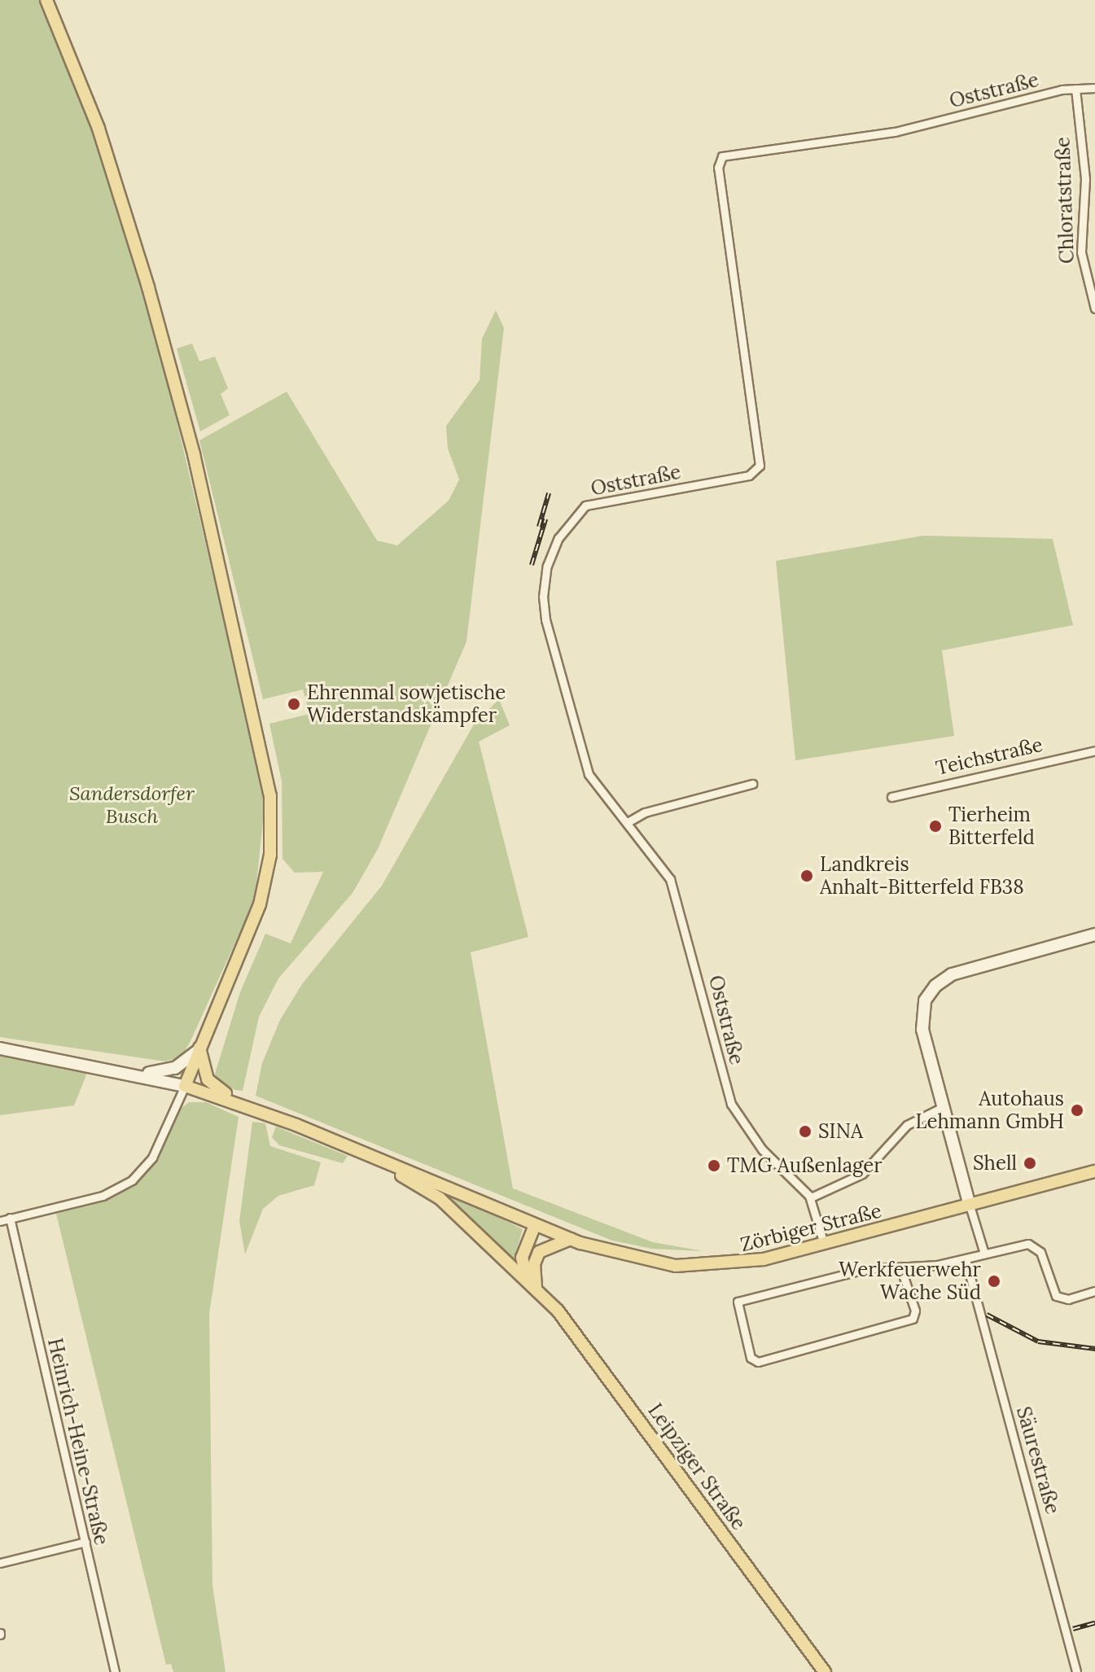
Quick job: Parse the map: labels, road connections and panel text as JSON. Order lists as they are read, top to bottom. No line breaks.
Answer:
{"streets":{"main road":["Zörbiger Straße","Leipziger Straße"],"street":["Oststraße","Chloratstraße","Teichstraße","Heinrich-Heine-Straße","Säurestraße"]},"crossings":[["Oststraße","Chloratstraße"],["Oststraße","Zörbiger Straße"],["Zörbiger Straße","Leipziger Straße"]],"parks":["Sandersdorfer Busch"],"places":["Ehrenmal sowjetische Widerstandskämpfer","Tierheim Bitterfeld","Landkreis Anhalt-Bitterfeld FB38","Autohaus Lehmann GmbH","SINA","Shell","TMG Außenlager","Werkfeuerwehr Wache Süd"]}
